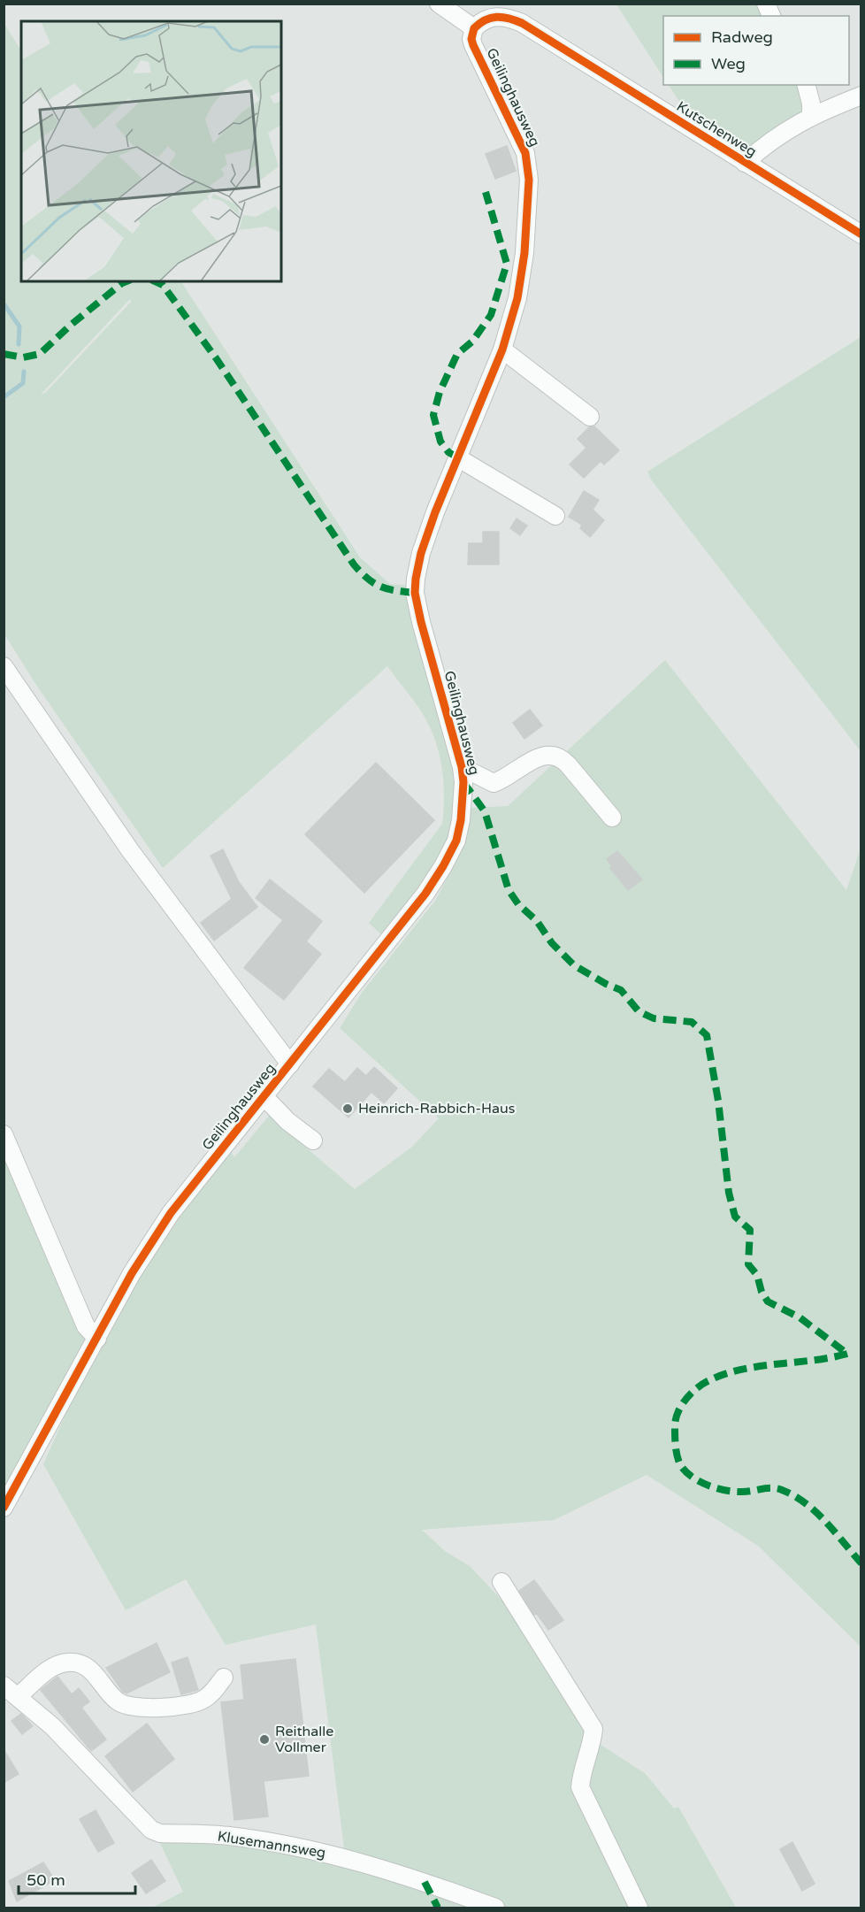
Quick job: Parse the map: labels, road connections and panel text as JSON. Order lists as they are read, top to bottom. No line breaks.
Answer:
{"streets":{"street":["Geilinghausweg","Kutschenweg","Klusemannsweg"]},"crossings":[["Geilinghausweg","Kutschenweg"]],"places":["Heinrich-Rabbich-Haus","Reithalle Vollmer"],"legend":["Radweg","Weg"],"scale_bar":"50 m"}
